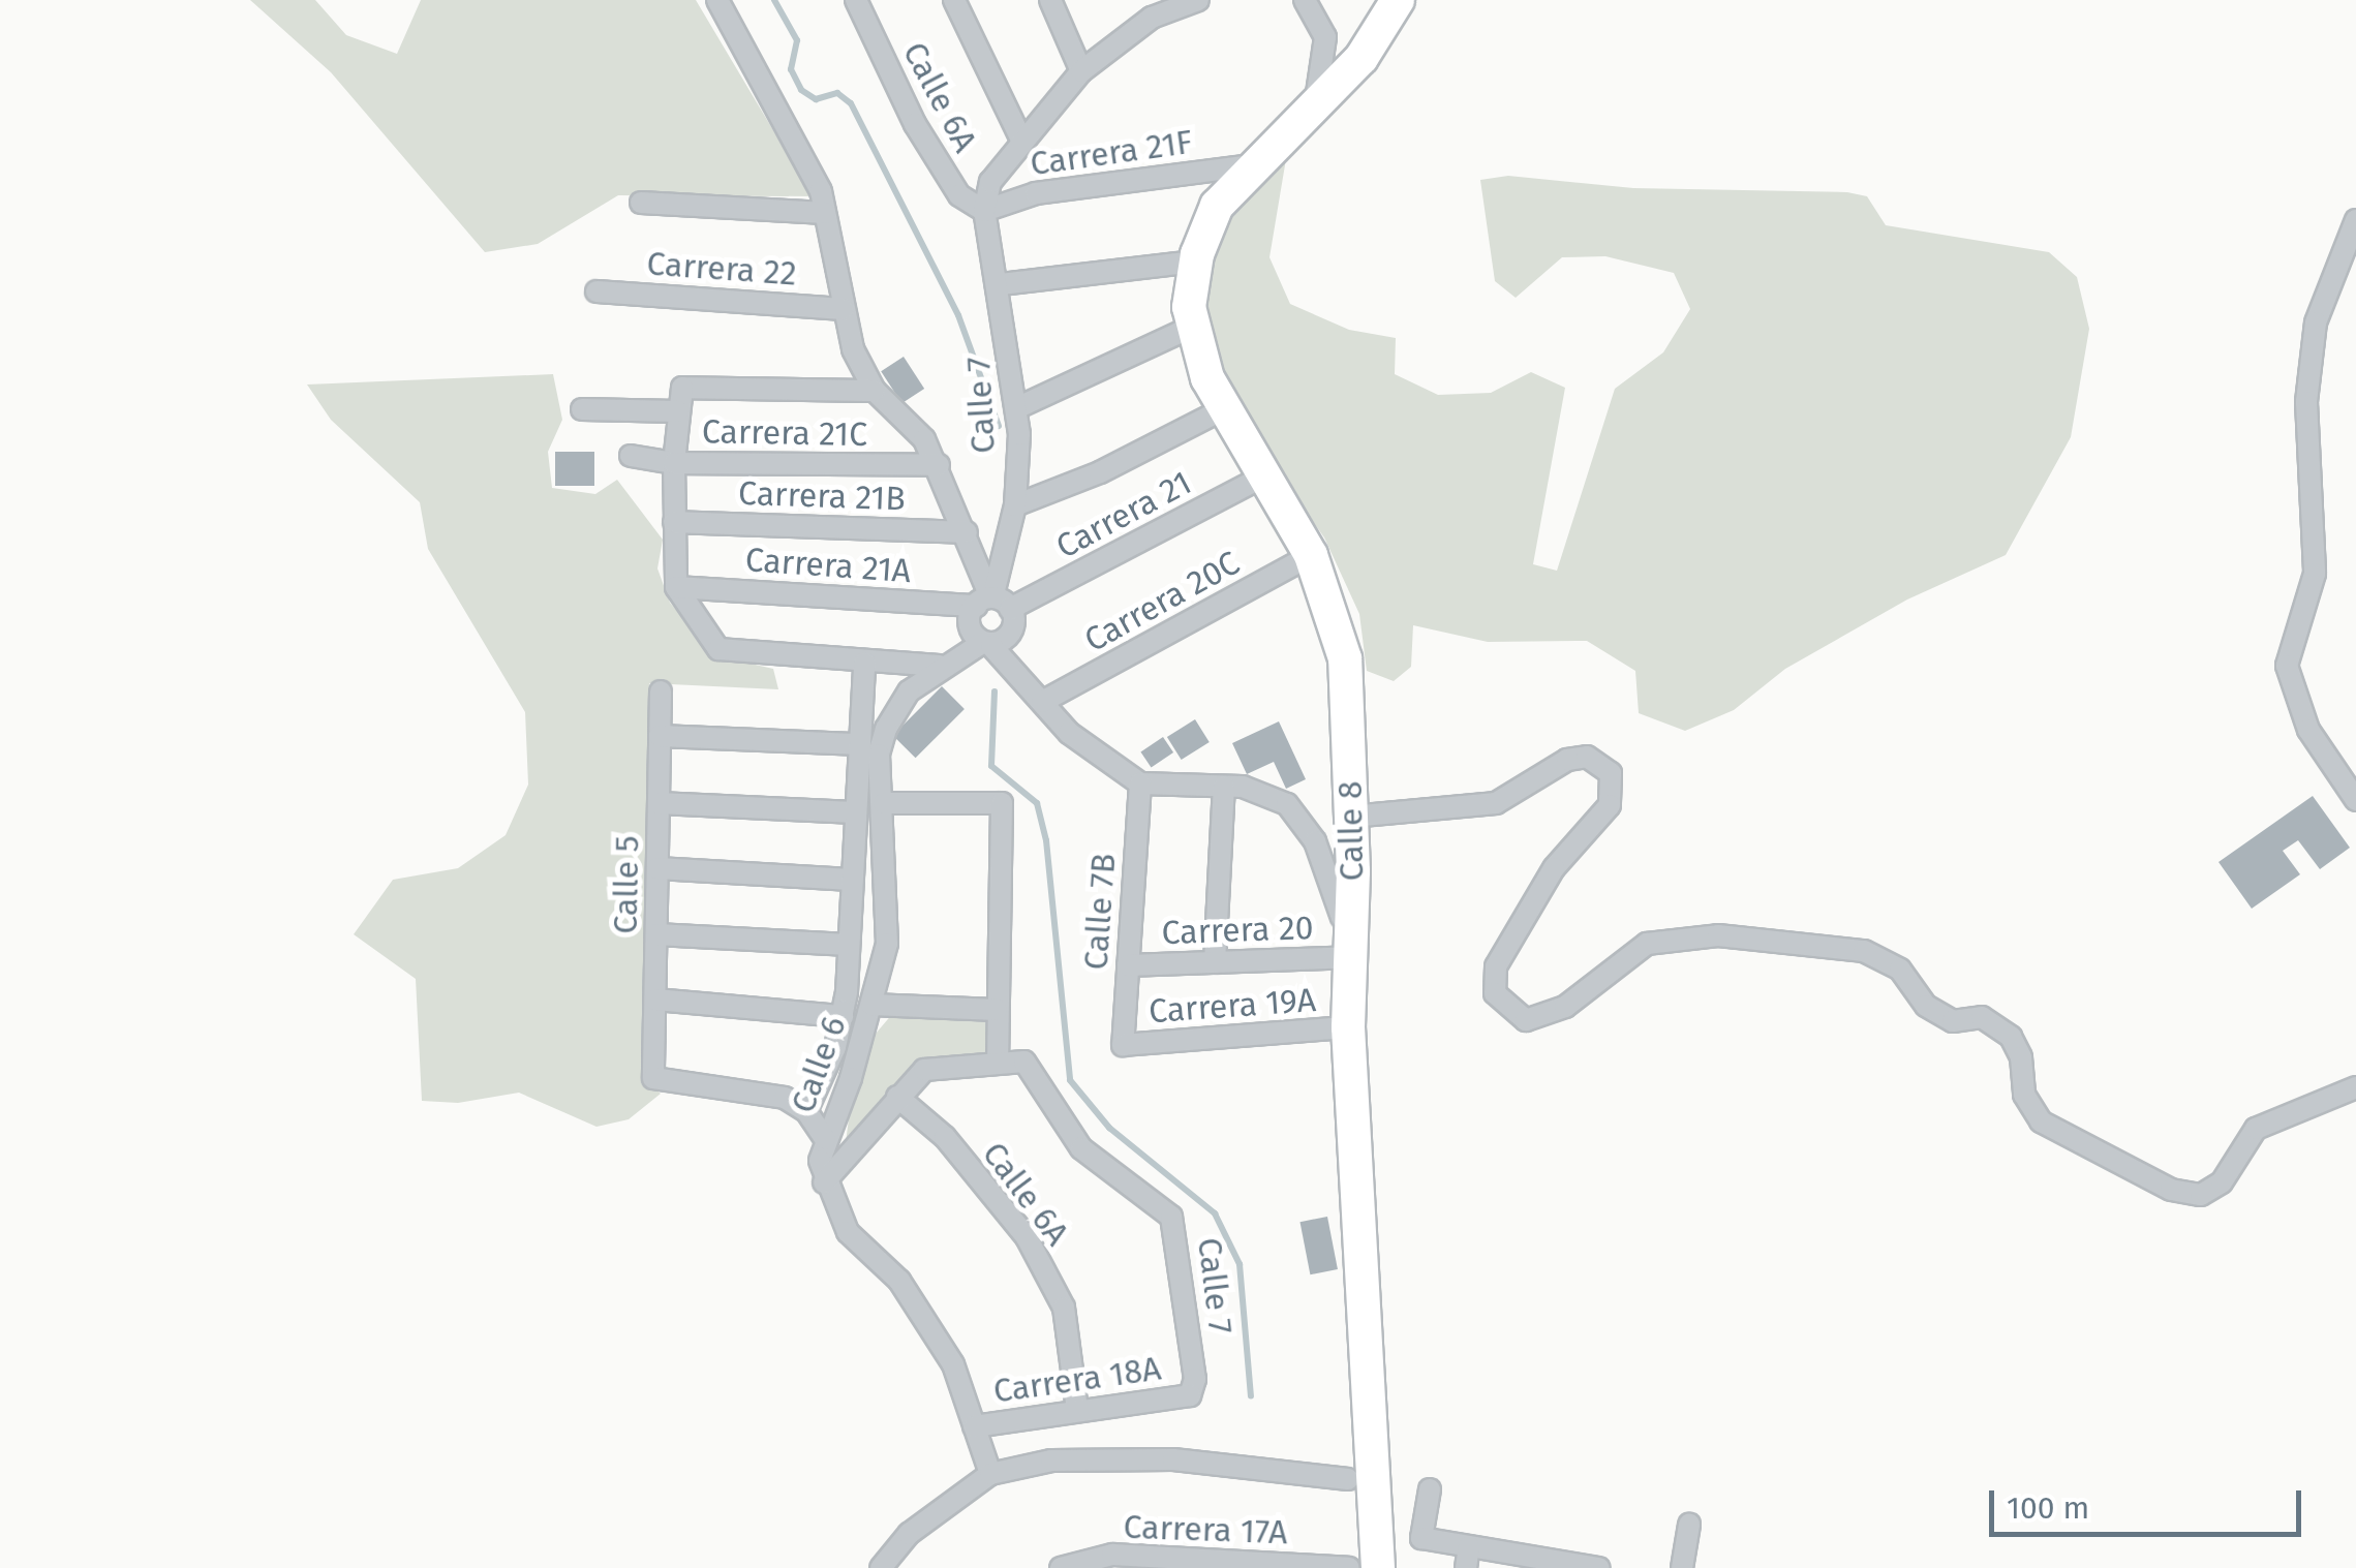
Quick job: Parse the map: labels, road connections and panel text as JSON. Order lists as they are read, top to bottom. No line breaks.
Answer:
{"streets":{"main road":["Calle 8"],"street":["Calle 6A","Carrera 21F","Carrera 22","Calle 7","Carrera 21C","Carrera 21B","Carrera 21","Carrera 21A","Carrera 20C","Calle 5","Calle 7B","Carrera 20","Carrera 19A","Calle 6","Carrera 18A","Carrera 17A"]},"crossings":[["Calle 6A","Carrera 21F"],["Calle 6A","Calle 7"],["Calle 6A","Carrera 18A"],["Carrera 21F","Calle 7"],["Carrera 21F","Calle 8"],["Calle 7","Carrera 21"],["Calle 7","Carrera 21A"],["Calle 7","Carrera 20C"],["Calle 7","Calle 8"],["Calle 7","Calle 7B"],["Calle 7","Carrera 20"],["Calle 7","Calle 6"],["Calle 7","Carrera 18A"],["Carrera 21","Carrera 21A"],["Carrera 21","Calle 8"],["Carrera 21","Calle 6"],["Carrera 21A","Calle 6"],["Carrera 20C","Calle 8"],["Calle 8","Carrera 20"],["Calle 8","Carrera 19A"],["Calle 7B","Carrera 20"],["Calle 7B","Carrera 19A"],["Calle 6","Carrera 18A"]],"scale_bar":"100 m"}
